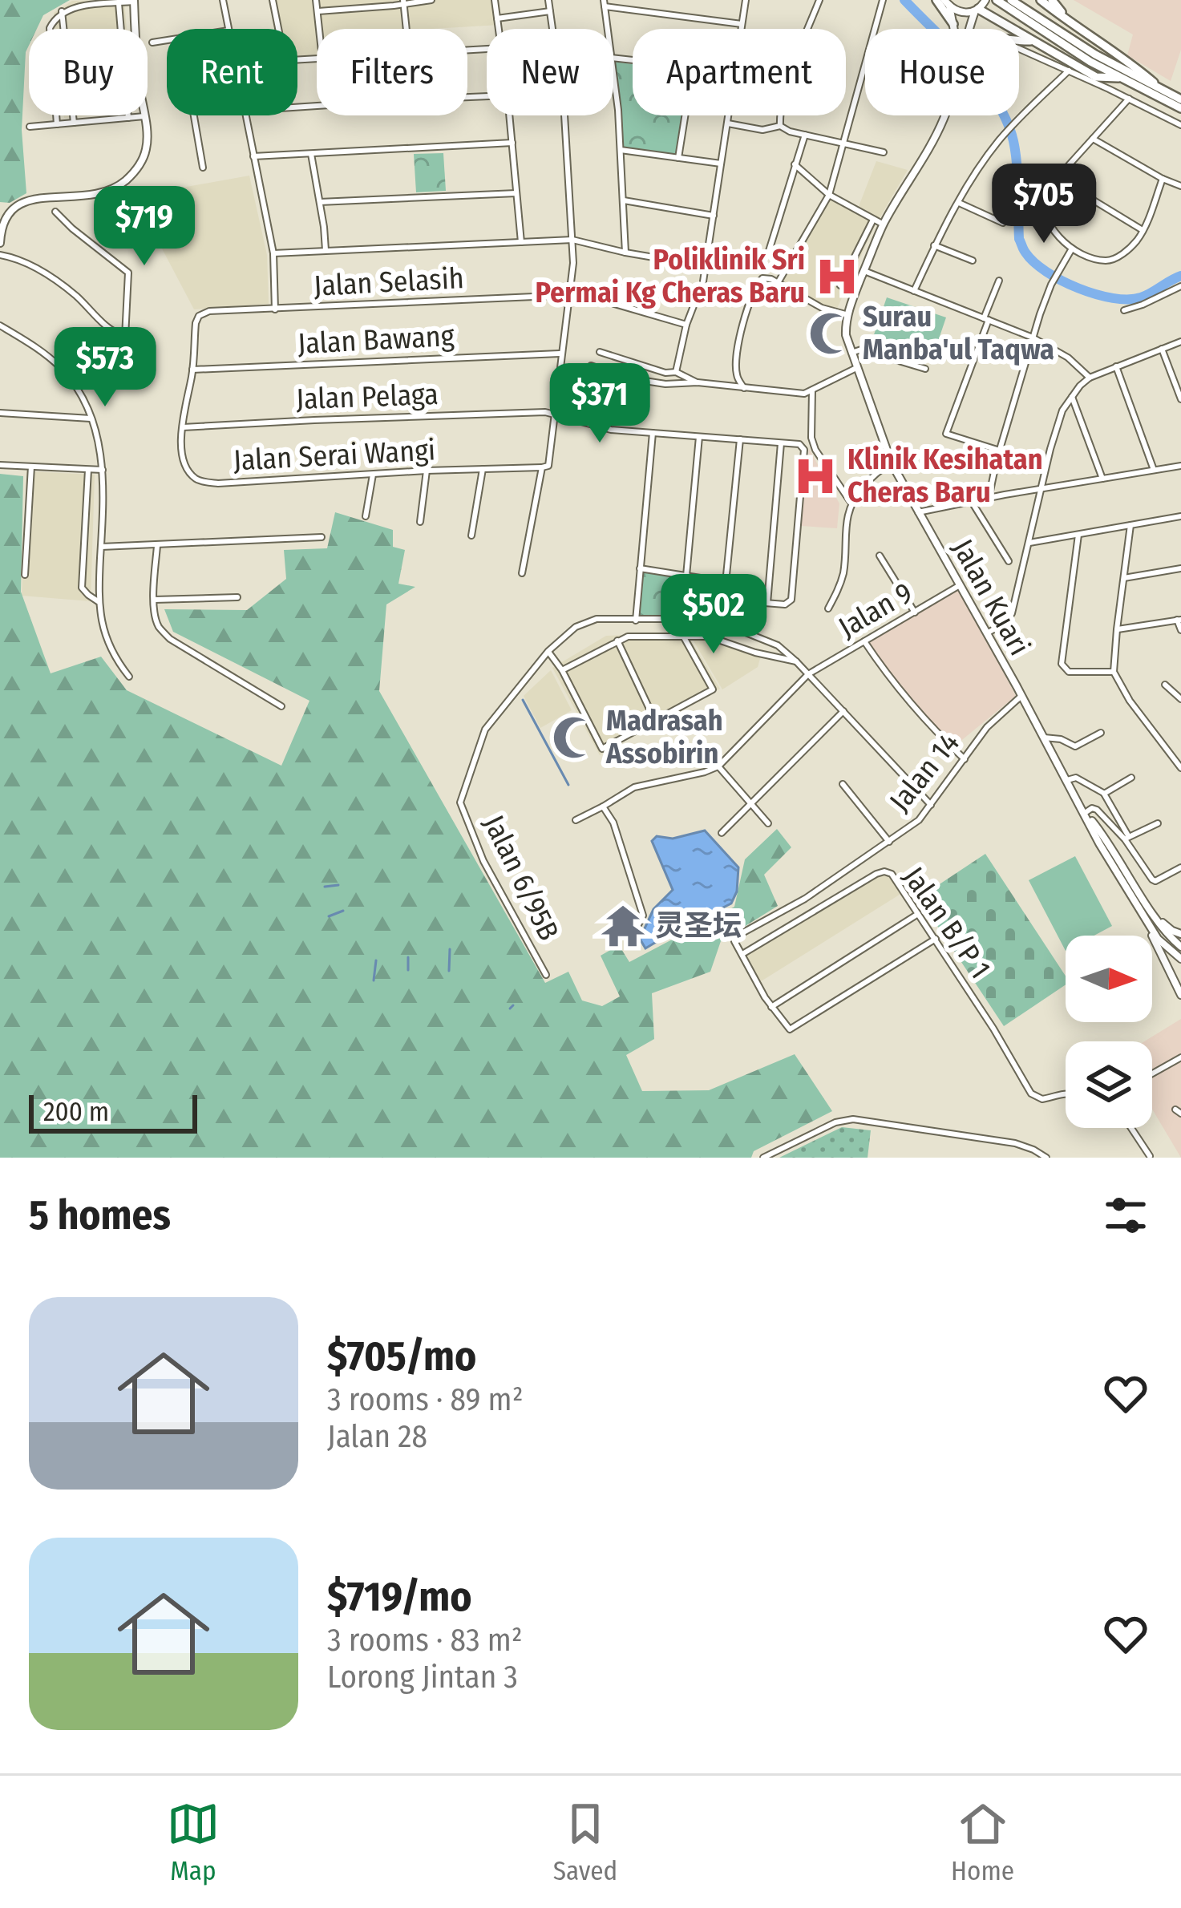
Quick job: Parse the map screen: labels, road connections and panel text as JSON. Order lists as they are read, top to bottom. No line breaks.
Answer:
{"streets":{"street":["Jalan Selasih","Jalan Bawang","Jalan Pelaga","Jalan Serai Wangi","Jalan Kuari","Jalan 9","Jalan 14","Jalan 6/95B","Jalan B/P 1"]},"crossings":[["Jalan Selasih","Jalan Serai Wangi"],["Jalan Bawang","Jalan Serai Wangi"],["Jalan Pelaga","Jalan Serai Wangi"],["Jalan Kuari","Jalan 9"],["Jalan Kuari","Jalan 14"],["Jalan 9","Jalan 6/95B"],["Jalan 14","Jalan 6/95B"],["Jalan 14","Jalan B/P 1"]],"places":{"hospital":["Poliklinik Sri Permai Kg Cheras Baru","Klinik Kesihatan Cheras Baru"],"mosque":["Surau Manba'ul Taqwa","Madrasah Assobirin"],"temple":["灵圣坛"]},"scale_bar":"200 m","north":"right","page":{"chip":["Buy","Rent","Filters","New","Apartment","House"],"price":["$705","$719","$573","$371","$502"],"scale":"200 m","heading":"5 homes","list":[{"name":"$705/mo","note":"3 rooms · 89 m² · Jalan 28"},{"name":"$719/mo","note":"3 rooms · 83 m² · Lorong Jintan 3"}],"tabs":["Map","Saved","Home"]}}
